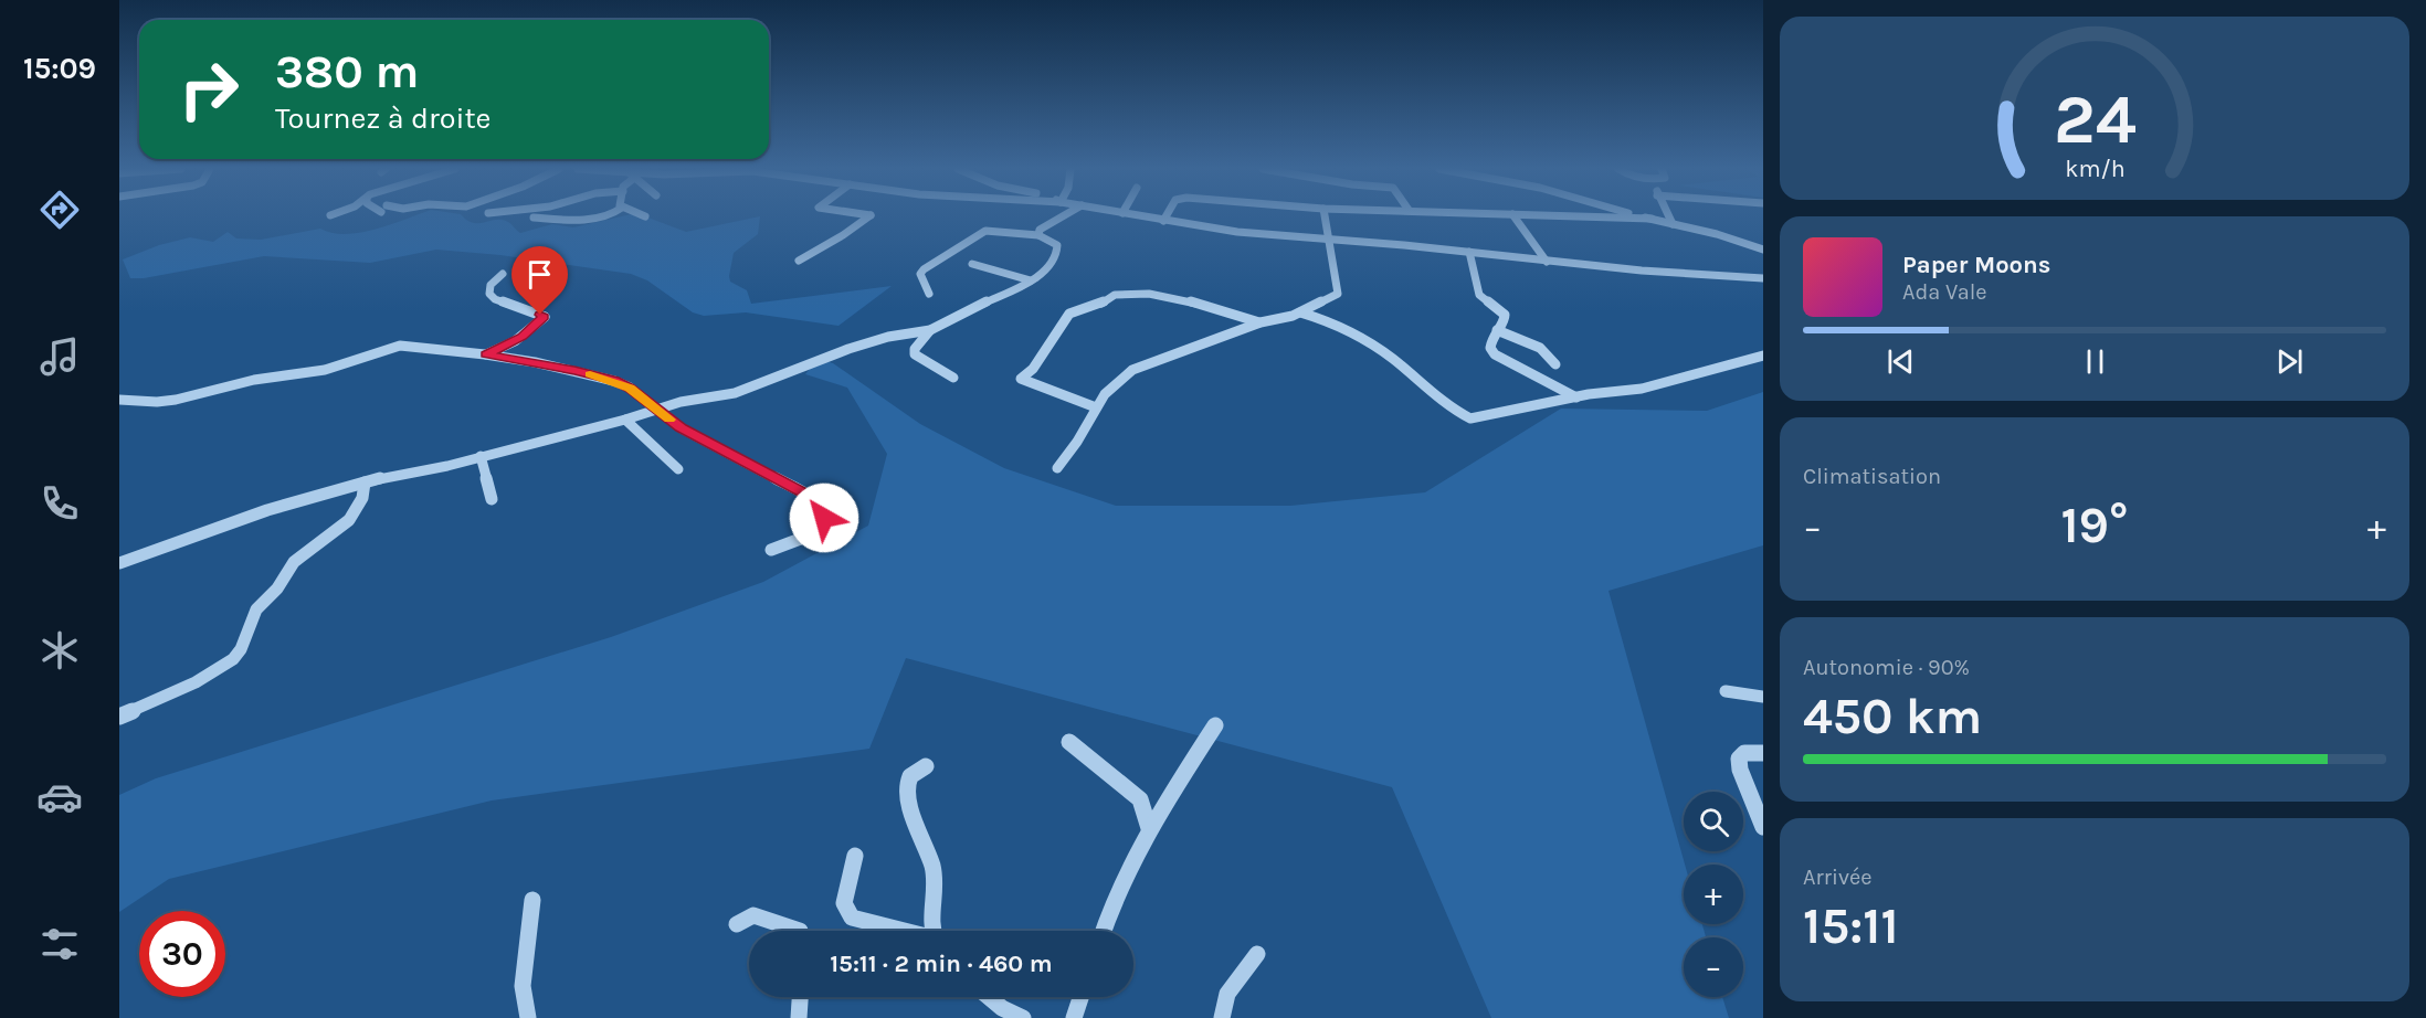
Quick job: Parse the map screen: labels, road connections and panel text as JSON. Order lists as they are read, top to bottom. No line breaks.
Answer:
{"page":{"tabs":"15:09","turn":["380 m","Tournez à droite"],"song":["Paper Moons","Ada Vale"],"tile":["Climatisation",["Autonomie · 90%","450 km"],["Arrivée","15:11"]],"heat":["−","19°","+"],"map_buttons":["+","−"],"limit":"30","trip":"15:11 · 2 min · 460 m","gauge":["24","km/h"]}}
